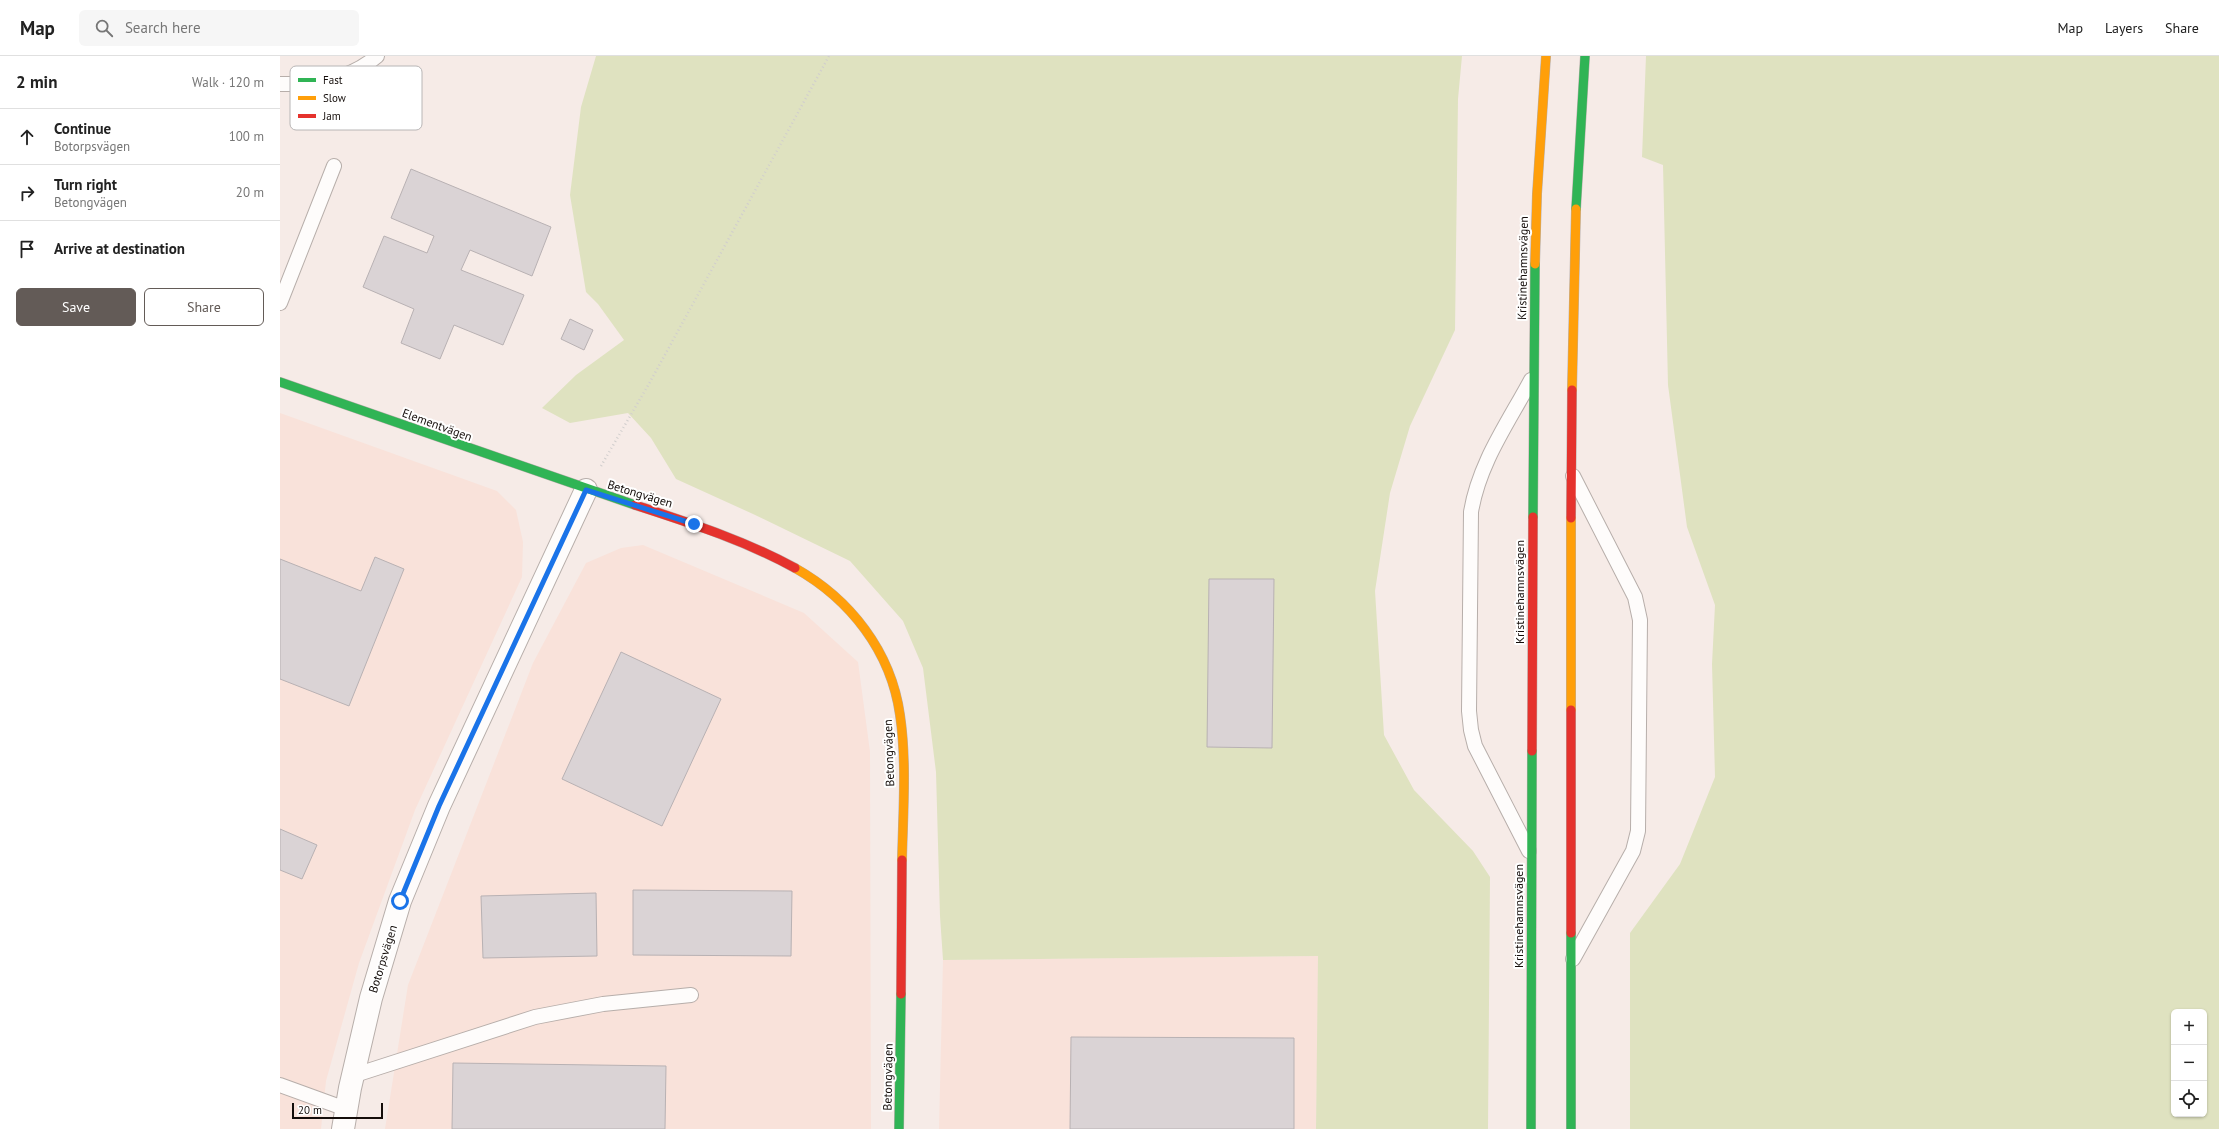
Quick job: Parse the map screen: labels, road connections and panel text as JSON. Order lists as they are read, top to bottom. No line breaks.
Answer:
{"streets":{"main road":["Kristinehamnsvägen","Elementvägen","Betongvägen"],"street":["Botorpsvägen"]},"crossings":[["Elementvägen","Betongvägen"],["Elementvägen","Botorpsvägen"],["Betongvägen","Botorpsvägen"]],"legend":["Fast","Slow","Jam"],"scale_bar":"20 m","page":{"header":"Map","search":"Search here","nav":["Map","Layers","Share"],"heading":["2 min","Walk · 120 m"],"list":[["Continue","Botorpsvägen","100 m"],["Turn right","Betongvägen","20 m"],"Arrive at destination"],"buttons":["Save","Share"],"map_buttons":["+","−"],"scale":"20 m"}}
